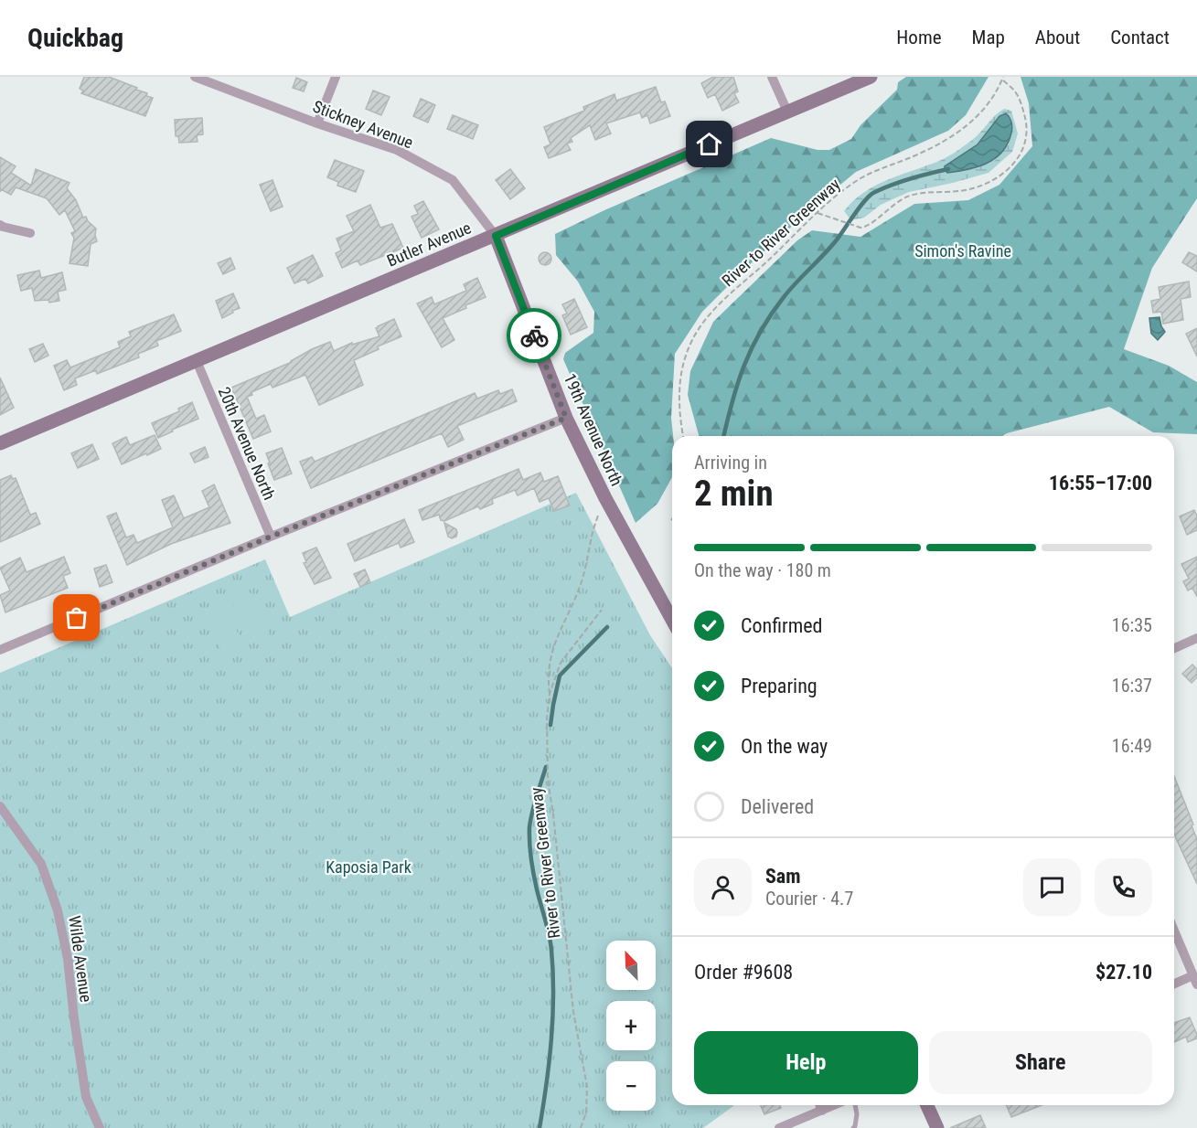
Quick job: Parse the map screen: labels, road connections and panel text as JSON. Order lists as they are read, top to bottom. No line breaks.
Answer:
{"streets":{"street":["Stickney Avenue","Butler Avenue","19th Avenue North","20th Avenue North","Wilde Avenue"],"path":["River to River Greenway"]},"crossings":[["Stickney Avenue","Butler Avenue"],["Stickney Avenue","19th Avenue North"],["Butler Avenue","19th Avenue North"],["Butler Avenue","20th Avenue North"]],"parks":["Simon's Ravine","Kaposia Park"],"north":"top left","page":{"header":"Quickbag","nav":["Home","Map","About","Contact"],"heading":["2 min","Arriving in","16:55–17:00"],"panel":["Sam","Courier · 4.7","Order #9608","$27.10"],"bar":"On the way · 180 m","list":[["Confirmed","16:35"],["Preparing","16:37"],["On the way","16:49"],"Delivered"],"map_buttons":["+","−"],"buttons":["Help","Share"]}}
